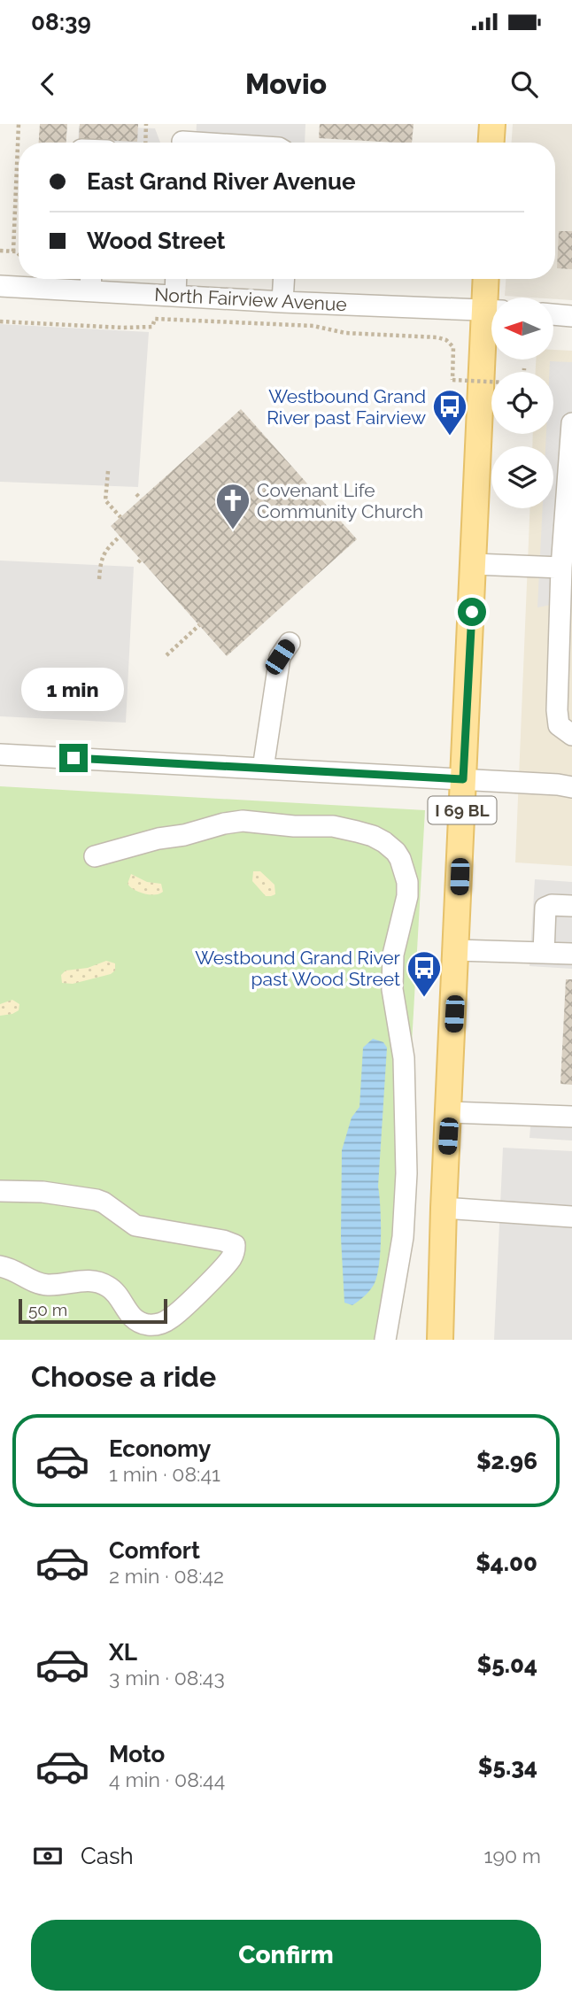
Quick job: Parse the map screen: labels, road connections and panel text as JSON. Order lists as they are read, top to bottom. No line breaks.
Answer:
{"streets":{"main road":["I 69 BL"],"street":["North Fairview Avenue"]},"places":{"bus stop":["Westbound Grand River past Fairview","Westbound Grand River past Wood Street"],"church":["Covenant Life Community Church"]},"scale_bar":"50 m","north":"left","page":{"status":"08:39","header":"Movio","banner":["East Grand River Avenue","Wood Street"],"bubble":"1 min","scale":"50 m","heading":"Choose a ride","list":[{"name":"Economy","note":"1 min · 08:41","value":"$2.96"},{"name":"Comfort","note":"2 min · 08:42","value":"$4.00"},{"name":"XL","note":"3 min · 08:43","value":"$5.04"},{"name":"Moto","note":"4 min · 08:44","value":"$5.34"}],"pay":["Cash","190 m"],"buttons":"Confirm"}}
